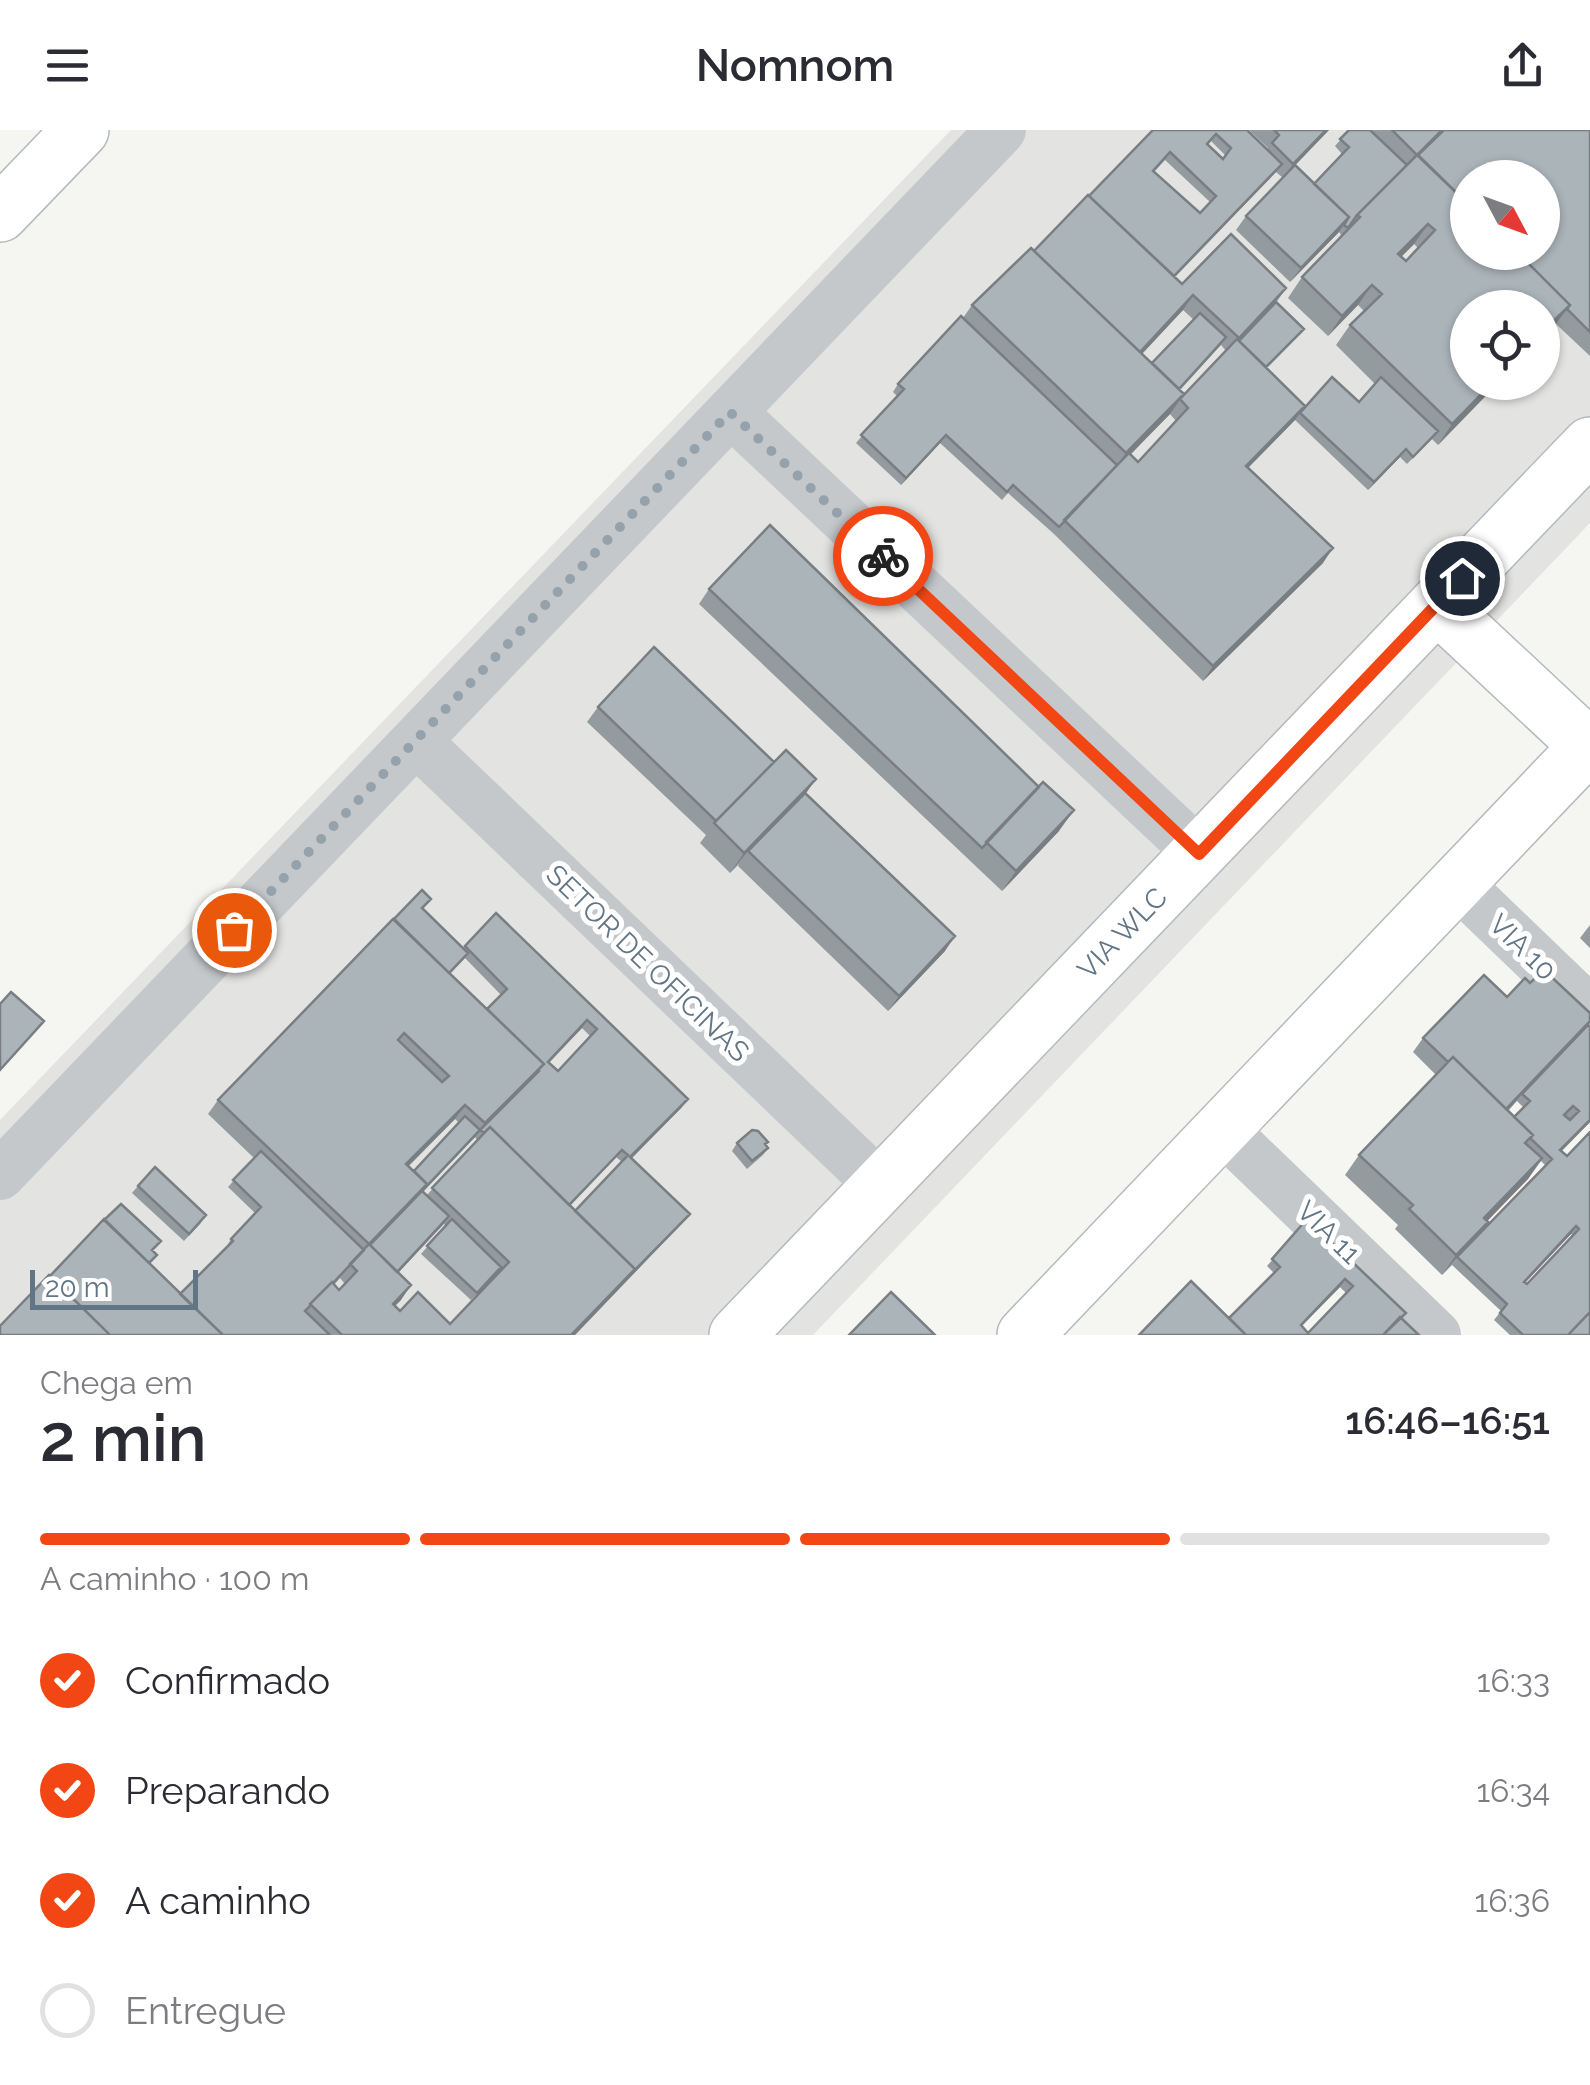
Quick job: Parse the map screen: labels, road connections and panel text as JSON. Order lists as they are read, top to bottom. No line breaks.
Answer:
{"streets":{"street":["VIA WLC","VIA 10","SETOR DE OFICINAS","VIA 11"]},"crossings":[["VIA WLC","SETOR DE OFICINAS"]],"scale_bar":"20 m","north":"bottom right","page":{"header":"Nomnom","scale":"20 m","heading":["2 min","Chega em","16:46–16:51"],"bar":"A caminho · 100 m","list":[["Confirmado","16:33"],["Preparando","16:34"],["A caminho","16:36"],"Entregue"]}}
